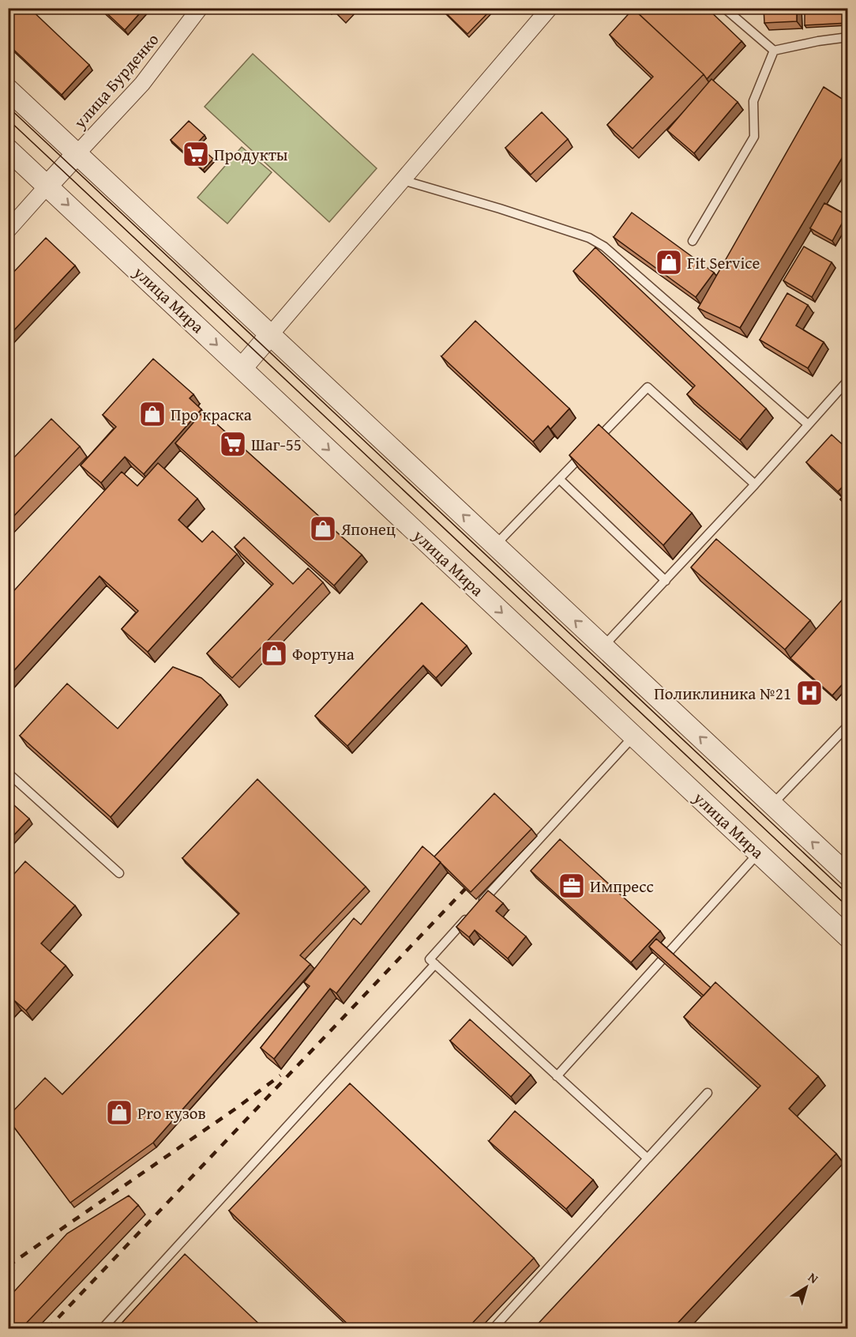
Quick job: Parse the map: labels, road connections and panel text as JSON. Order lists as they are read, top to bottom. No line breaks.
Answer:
{"streets":{"street":["улица Бурденко","улица Мира"]},"places":{"supermarket":["Продукты","Шаг-55"],"shop":["Fit Service","Про краска","Японец","Фортуна","Pro кузов"],"hospital":["Поликлиника №21"],"office":["Импресс"]},"north":"top right"}
